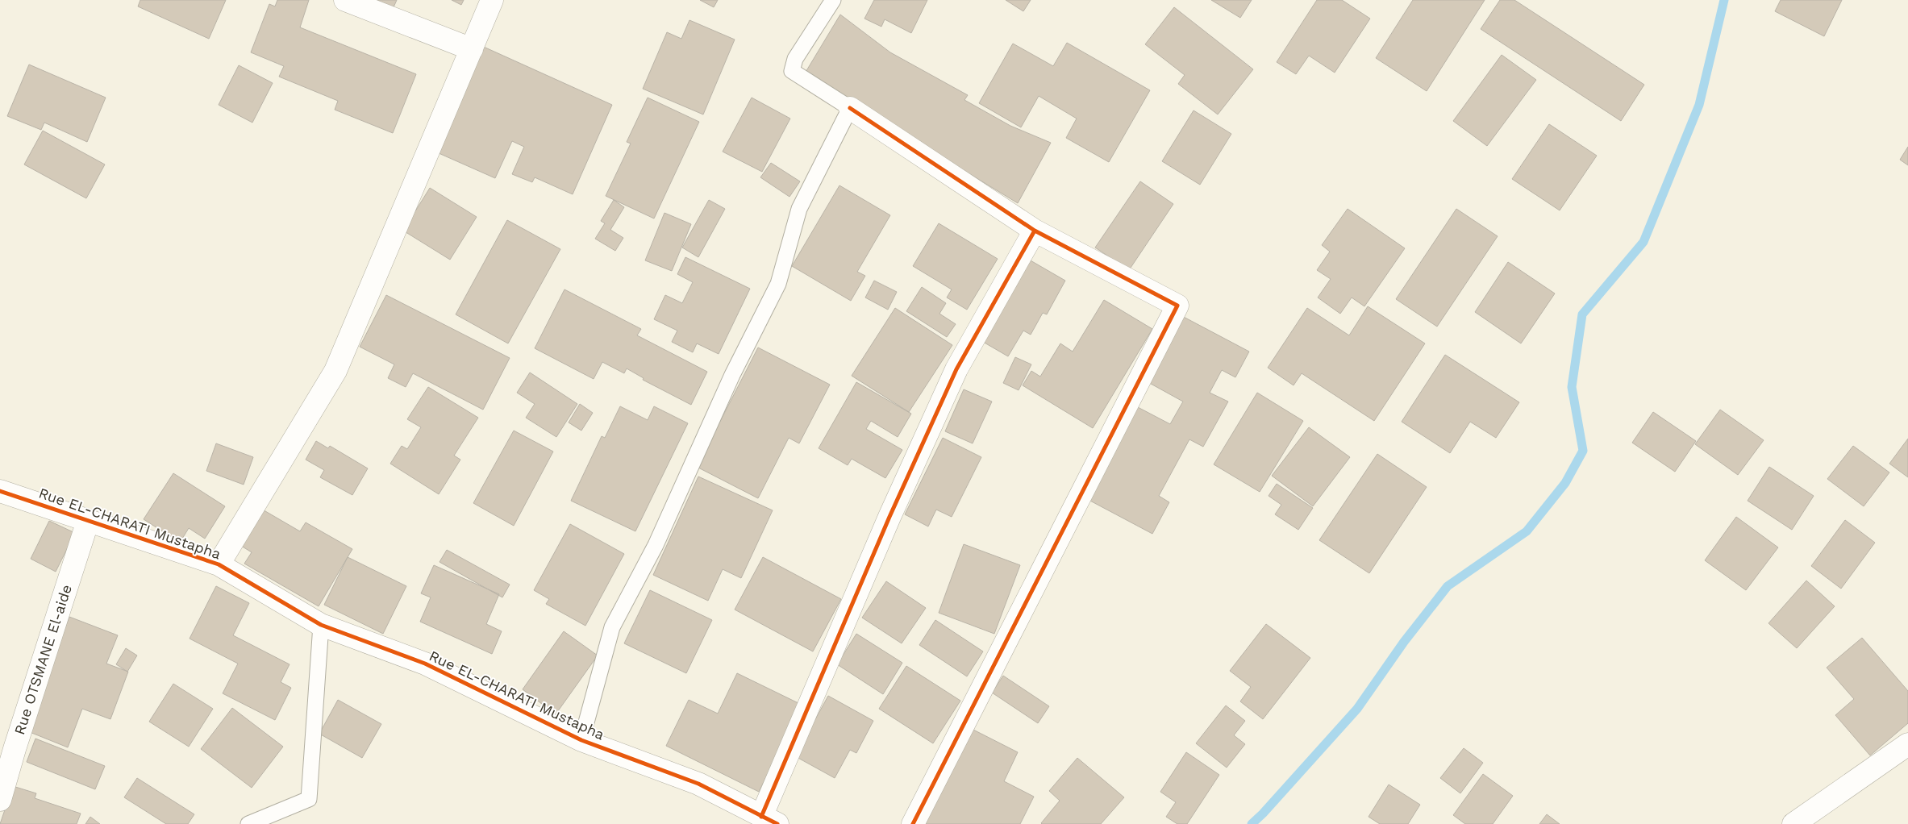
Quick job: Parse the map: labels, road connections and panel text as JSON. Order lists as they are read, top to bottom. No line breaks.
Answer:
{"streets":{"street":["Rue EL-CHARATI Mustapha","Rue OTSMANE El-aide"]},"crossings":[["Rue EL-CHARATI Mustapha","Rue OTSMANE El-aide"]]}
